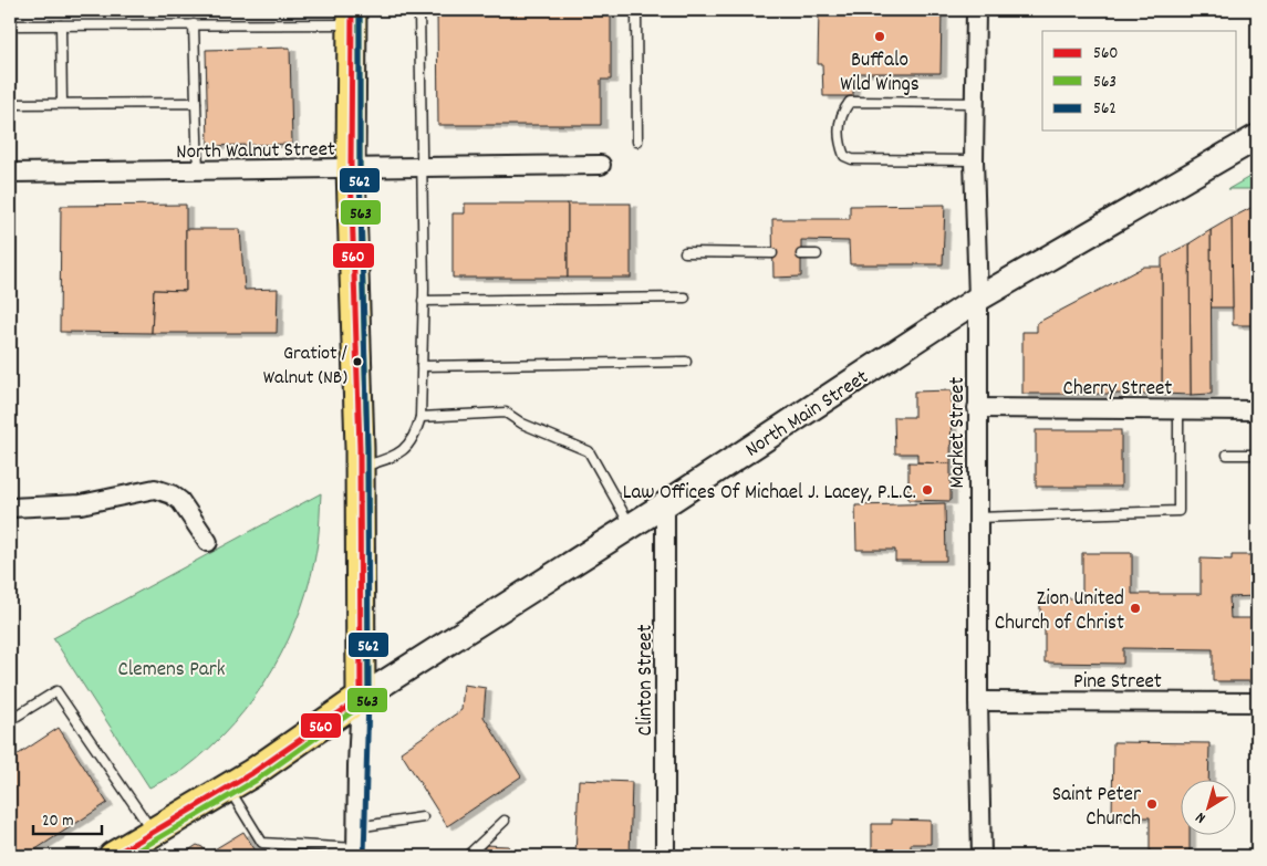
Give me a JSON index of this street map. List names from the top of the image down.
{
  "streets": {
    "main road": ["North Main Street"],
    "street": [
      "North Walnut Street",
      "Cherry Street",
      "Market Street",
      "Pine Street",
      "Clinton Street"
    ]
  },
  "crossings": [
    ["Cherry Street", "Market Street"],
    ["North Main Street", "Market Street"],
    ["North Main Street", "Clinton Street"],
    ["Market Street", "Pine Street"]
  ],
  "parks": ["Clemens Park"],
  "places": [
    "Buffalo Wild Wings",
    "Gratiot / Walnut (NB)",
    "Law Offices Of Michael J. Lacey, P.L.C.",
    "Zion United Church of Christ",
    "Saint Peter Church"
  ],
  "lines": ["transit line 560", "transit line 563", "transit line 562"],
  "legend": ["560", "563", "562"],
  "scale_bar": "20 m",
  "north": "bottom left"
}
